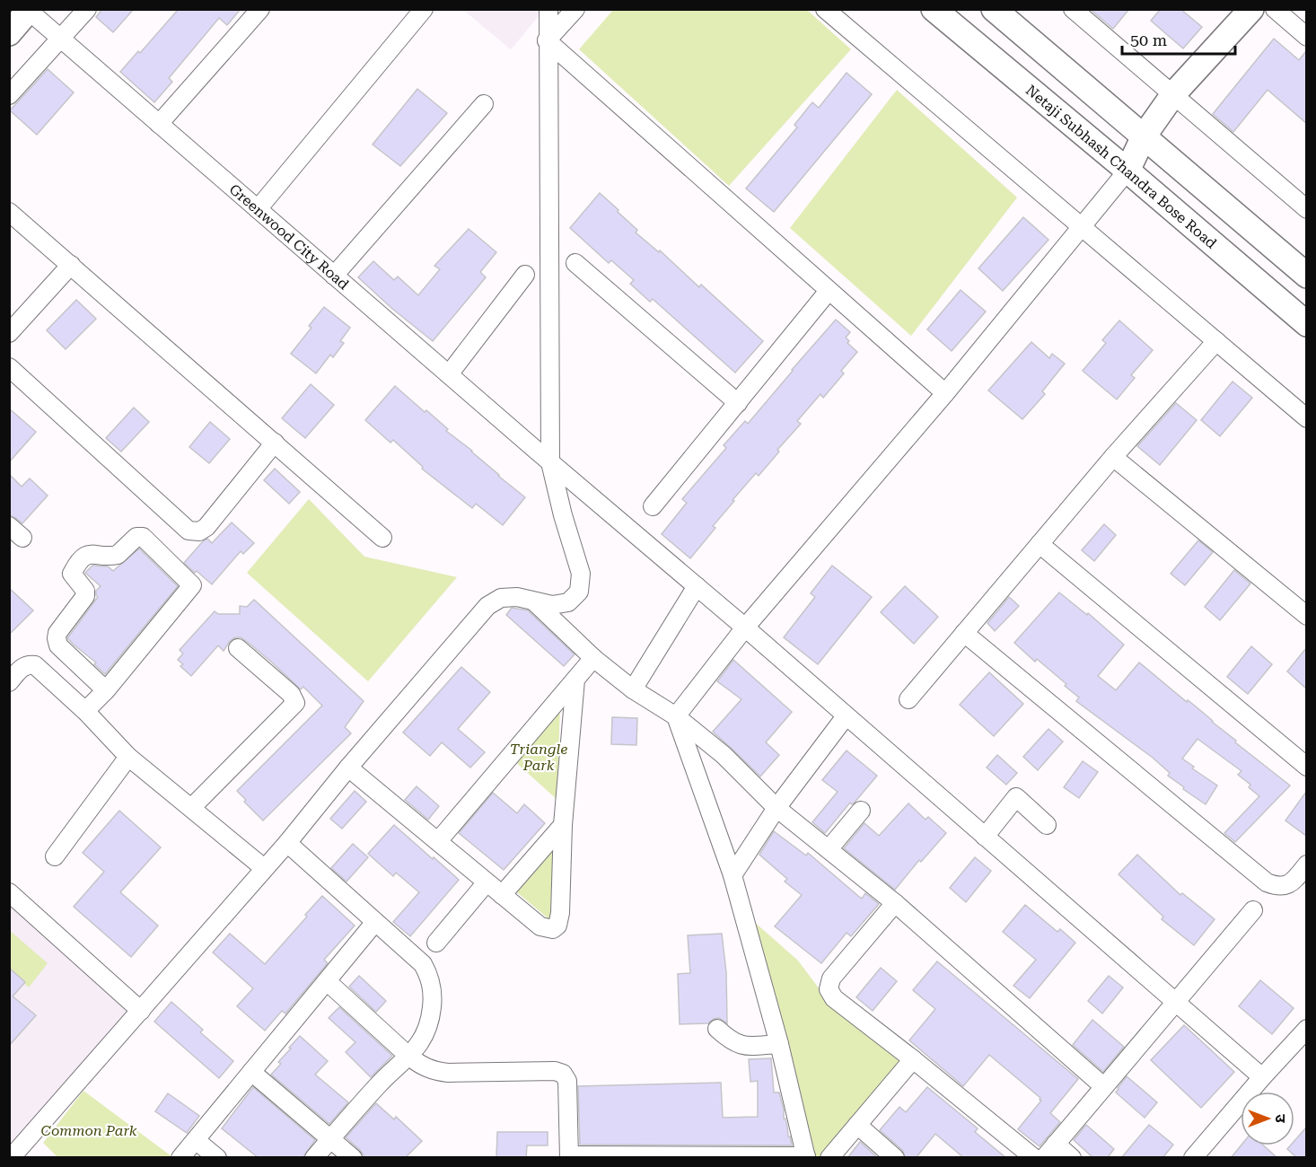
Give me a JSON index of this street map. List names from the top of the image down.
{
  "streets": {
    "main road": ["Netaji Subhash Chandra Bose Road"],
    "street": ["Greenwood City Road"]
  },
  "parks": ["Triangle Park", "Common Park"],
  "scale_bar": "50 m",
  "north": "right"
}
